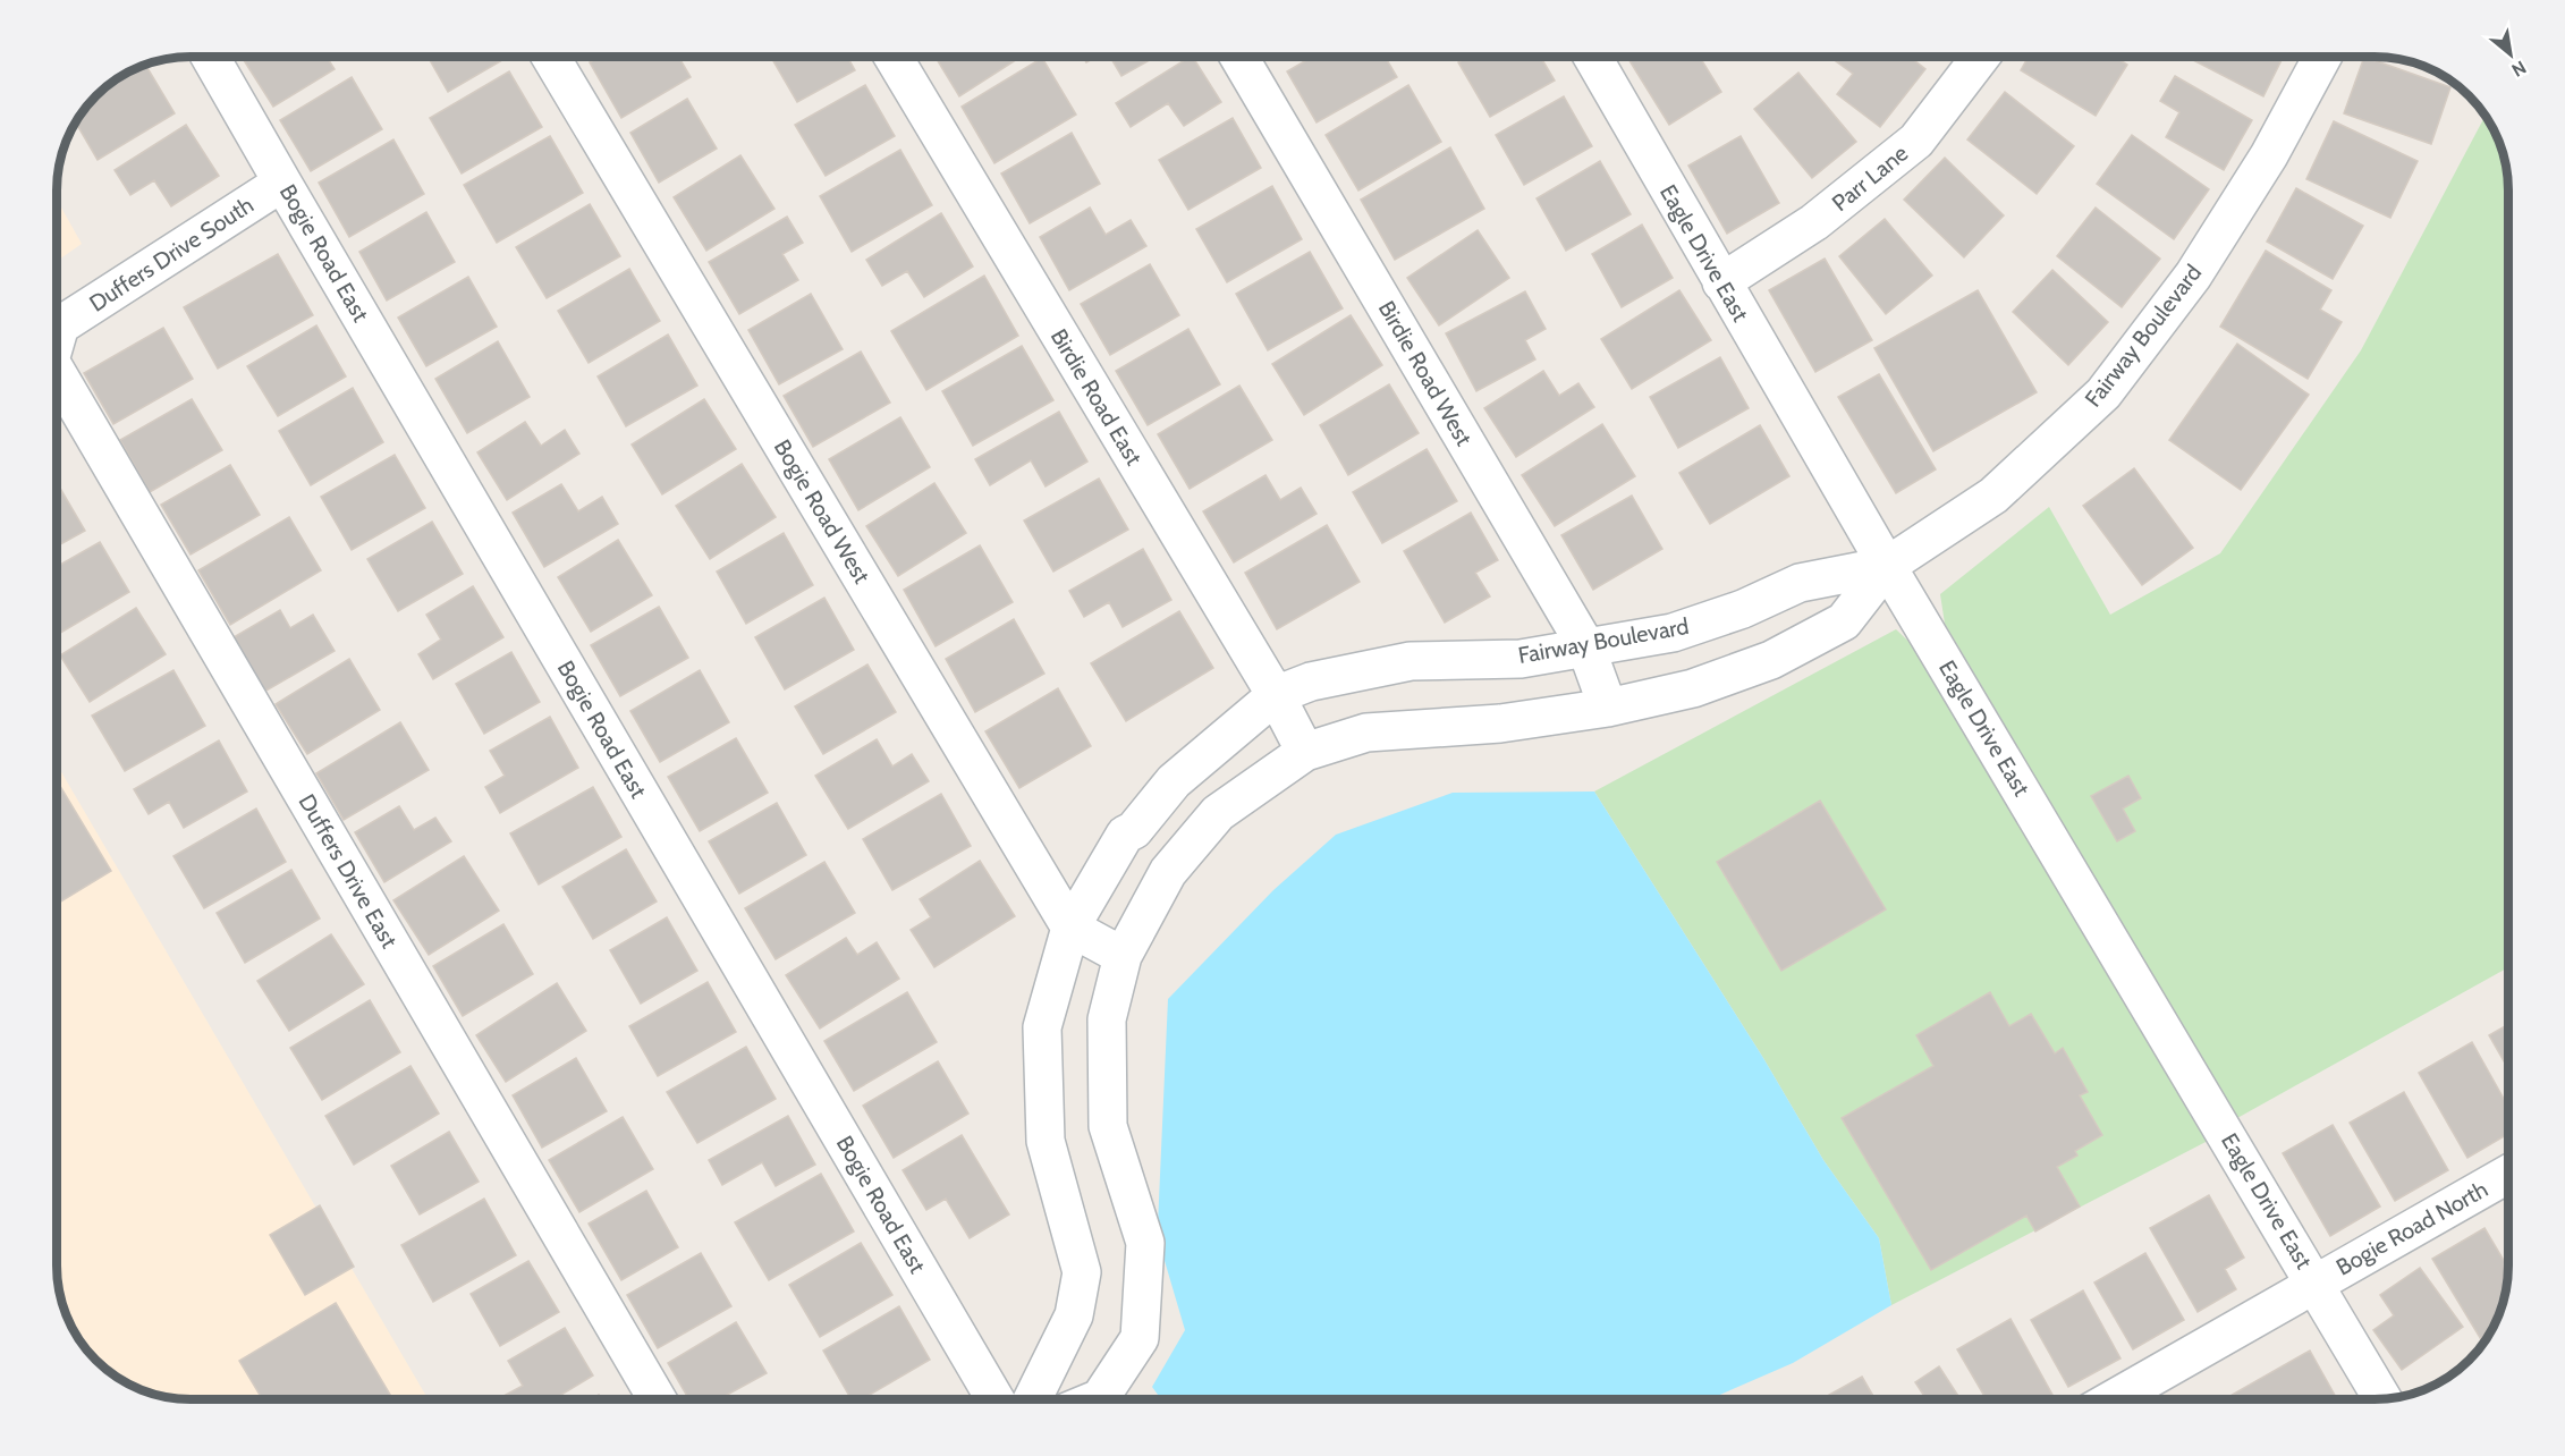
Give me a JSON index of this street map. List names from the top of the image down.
{
  "streets": {
    "street": [
      "Parr Lane",
      "Bogie Road East",
      "Eagle Drive East",
      "Duffers Drive South",
      "Fairway Boulevard",
      "Birdie Road West",
      "Birdie Road East",
      "Bogie Road West",
      "Duffers Drive East",
      "Bogie Road North"
    ]
  },
  "crossings": [
    ["Parr Lane", "Eagle Drive East"],
    ["Bogie Road East", "Duffers Drive South"],
    ["Eagle Drive East", "Fairway Boulevard"],
    ["Eagle Drive East", "Bogie Road North"],
    ["Duffers Drive South", "Duffers Drive East"],
    ["Fairway Boulevard", "Birdie Road West"],
    ["Fairway Boulevard", "Birdie Road East"],
    ["Fairway Boulevard", "Bogie Road West"]
  ],
  "north": "bottom right"
}
